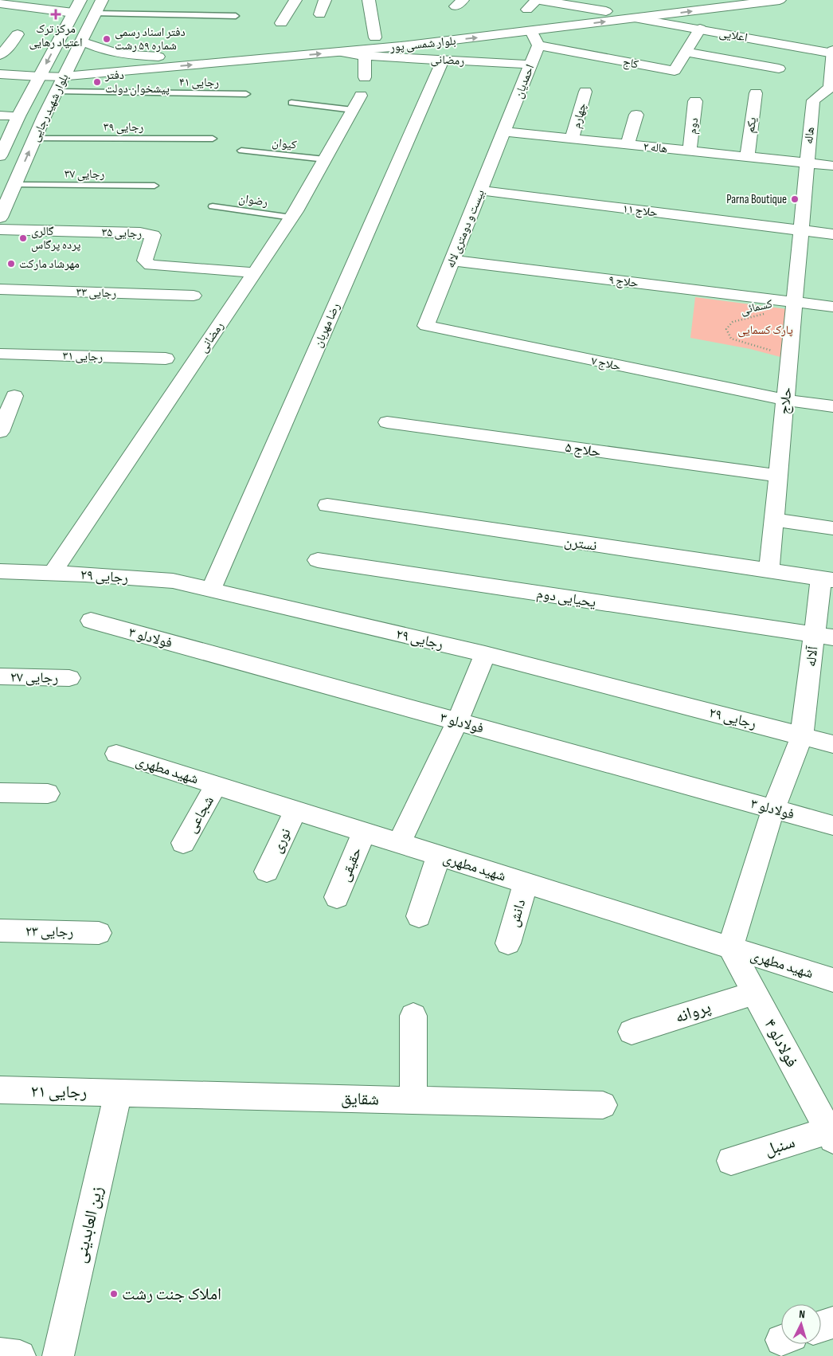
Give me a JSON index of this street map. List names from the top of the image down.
{
  "streets": {
    "street": [
      "اعلایی",
      "بلوار شمسی پور",
      "رمضانی",
      "کاج",
      "احمدیان",
      "بلوار شهید رجایی",
      "چهارم",
      "یکم",
      "دوم",
      "هاله",
      "هاله ۲",
      "حلاج ۱۱",
      "بیست و دومتری لاله",
      "رجایی ۳۵",
      "حلاج ۹",
      "رجایی ۳۳",
      "رضا مهربان",
      "رجایی ۳۱",
      "حلاج ۷",
      "حلاج",
      "حلاج ۵",
      "نسترن",
      "رجایی ۲۹",
      "یحیایی دوم",
      "فولادلو ۳",
      "آلاله",
      "رجایی ۲۷",
      "شهید مطهری",
      "شجاعی",
      "نوری",
      "حقیقی",
      "دانش",
      "رجایی ۲۳",
      "پروانه",
      "فولادلو ۴",
      "رجایی ۲۱",
      "شقایق",
      "سنبل",
      "زین العابدینی"
    ],
    "lane": [
      "رجایی ۴۱",
      "رجایی ۳۹",
      "کیوان",
      "رجایی ۳۷",
      "رضوان"
    ],
    "path": ["کسمائی"]
  },
  "crossings": [
    ["اعلایی", "بلوار شمسی پور"],
    ["اعلایی", "کاج"],
    ["اعلایی", "هاله"],
    ["بلوار شمسی پور", "رمضانی"],
    ["بلوار شمسی پور", "بلوار شهید رجایی"],
    ["رمضانی", "احمدیان"],
    ["رمضانی", "کیوان"],
    ["رمضانی", "رضوان"],
    ["رمضانی", "رجایی ۳۵"],
    ["رمضانی", "رضا مهربان"],
    ["رمضانی", "رجایی ۲۹"],
    ["کاج", "احمدیان"],
    ["احمدیان", "هاله ۲"],
    ["احمدیان", "بیست و دومتری لاله"],
    ["رجایی ۴۱", "بلوار شهید رجایی"],
    ["بلوار شهید رجایی", "رجایی ۳۹"],
    ["بلوار شهید رجایی", "رجایی ۳۷"],
    ["چهارم", "هاله ۲"],
    ["یکم", "هاله ۲"],
    ["دوم", "هاله ۲"],
    ["هاله", "هاله ۲"],
    ["هاله", "حلاج ۱۱"],
    ["هاله", "حلاج"],
    ["هاله ۲", "بیست و دومتری لاله"],
    ["حلاج ۱۱", "بیست و دومتری لاله"],
    ["حلاج ۱۱", "حلاج"],
    ["بیست و دومتری لاله", "حلاج ۹"],
    ["بیست و دومتری لاله", "حلاج ۷"],
    ["حلاج ۹", "کسمائی"],
    ["حلاج ۹", "حلاج"],
    ["کسمائی", "حلاج"],
    ["رضا مهربان", "رجایی ۲۹"],
    ["حلاج ۷", "حلاج"],
    ["حلاج", "حلاج ۵"],
    ["حلاج", "نسترن"],
    ["نسترن", "آلاله"],
    ["رجایی ۲۹", "آلاله"],
    ["یحیایی دوم", "آلاله"],
    ["فولادلو ۳", "آلاله"],
    ["آلاله", "شهید مطهری"],
    ["آلاله", "فولادلو ۴"],
    ["شهید مطهری", "شجاعی"],
    ["شهید مطهری", "نوری"],
    ["شهید مطهری", "حقیقی"],
    ["شهید مطهری", "دانش"],
    ["شهید مطهری", "فولادلو ۴"],
    ["پروانه", "فولادلو ۴"],
    ["فولادلو ۴", "سنبل"],
    ["رجایی ۲۱", "شقایق"],
    ["رجایی ۲۱", "زین العابدینی"],
    ["شقایق", "زین العابدینی"]
  ],
  "parks": ["پارک کسمایی"],
  "places": {
    "health": ["مرکز ترک اعتیاد رهایی"],
    "other": [
      "دفتر اسناد رسمی شماره ۵۹ رشت",
      "دفتر پیشخوان دولت",
      "Parna Boutique",
      "گالری پرده پرگاس",
      "مهرشاد مارکت",
      "املاک جنت رشت"
    ]
  },
  "north": "top"
}
